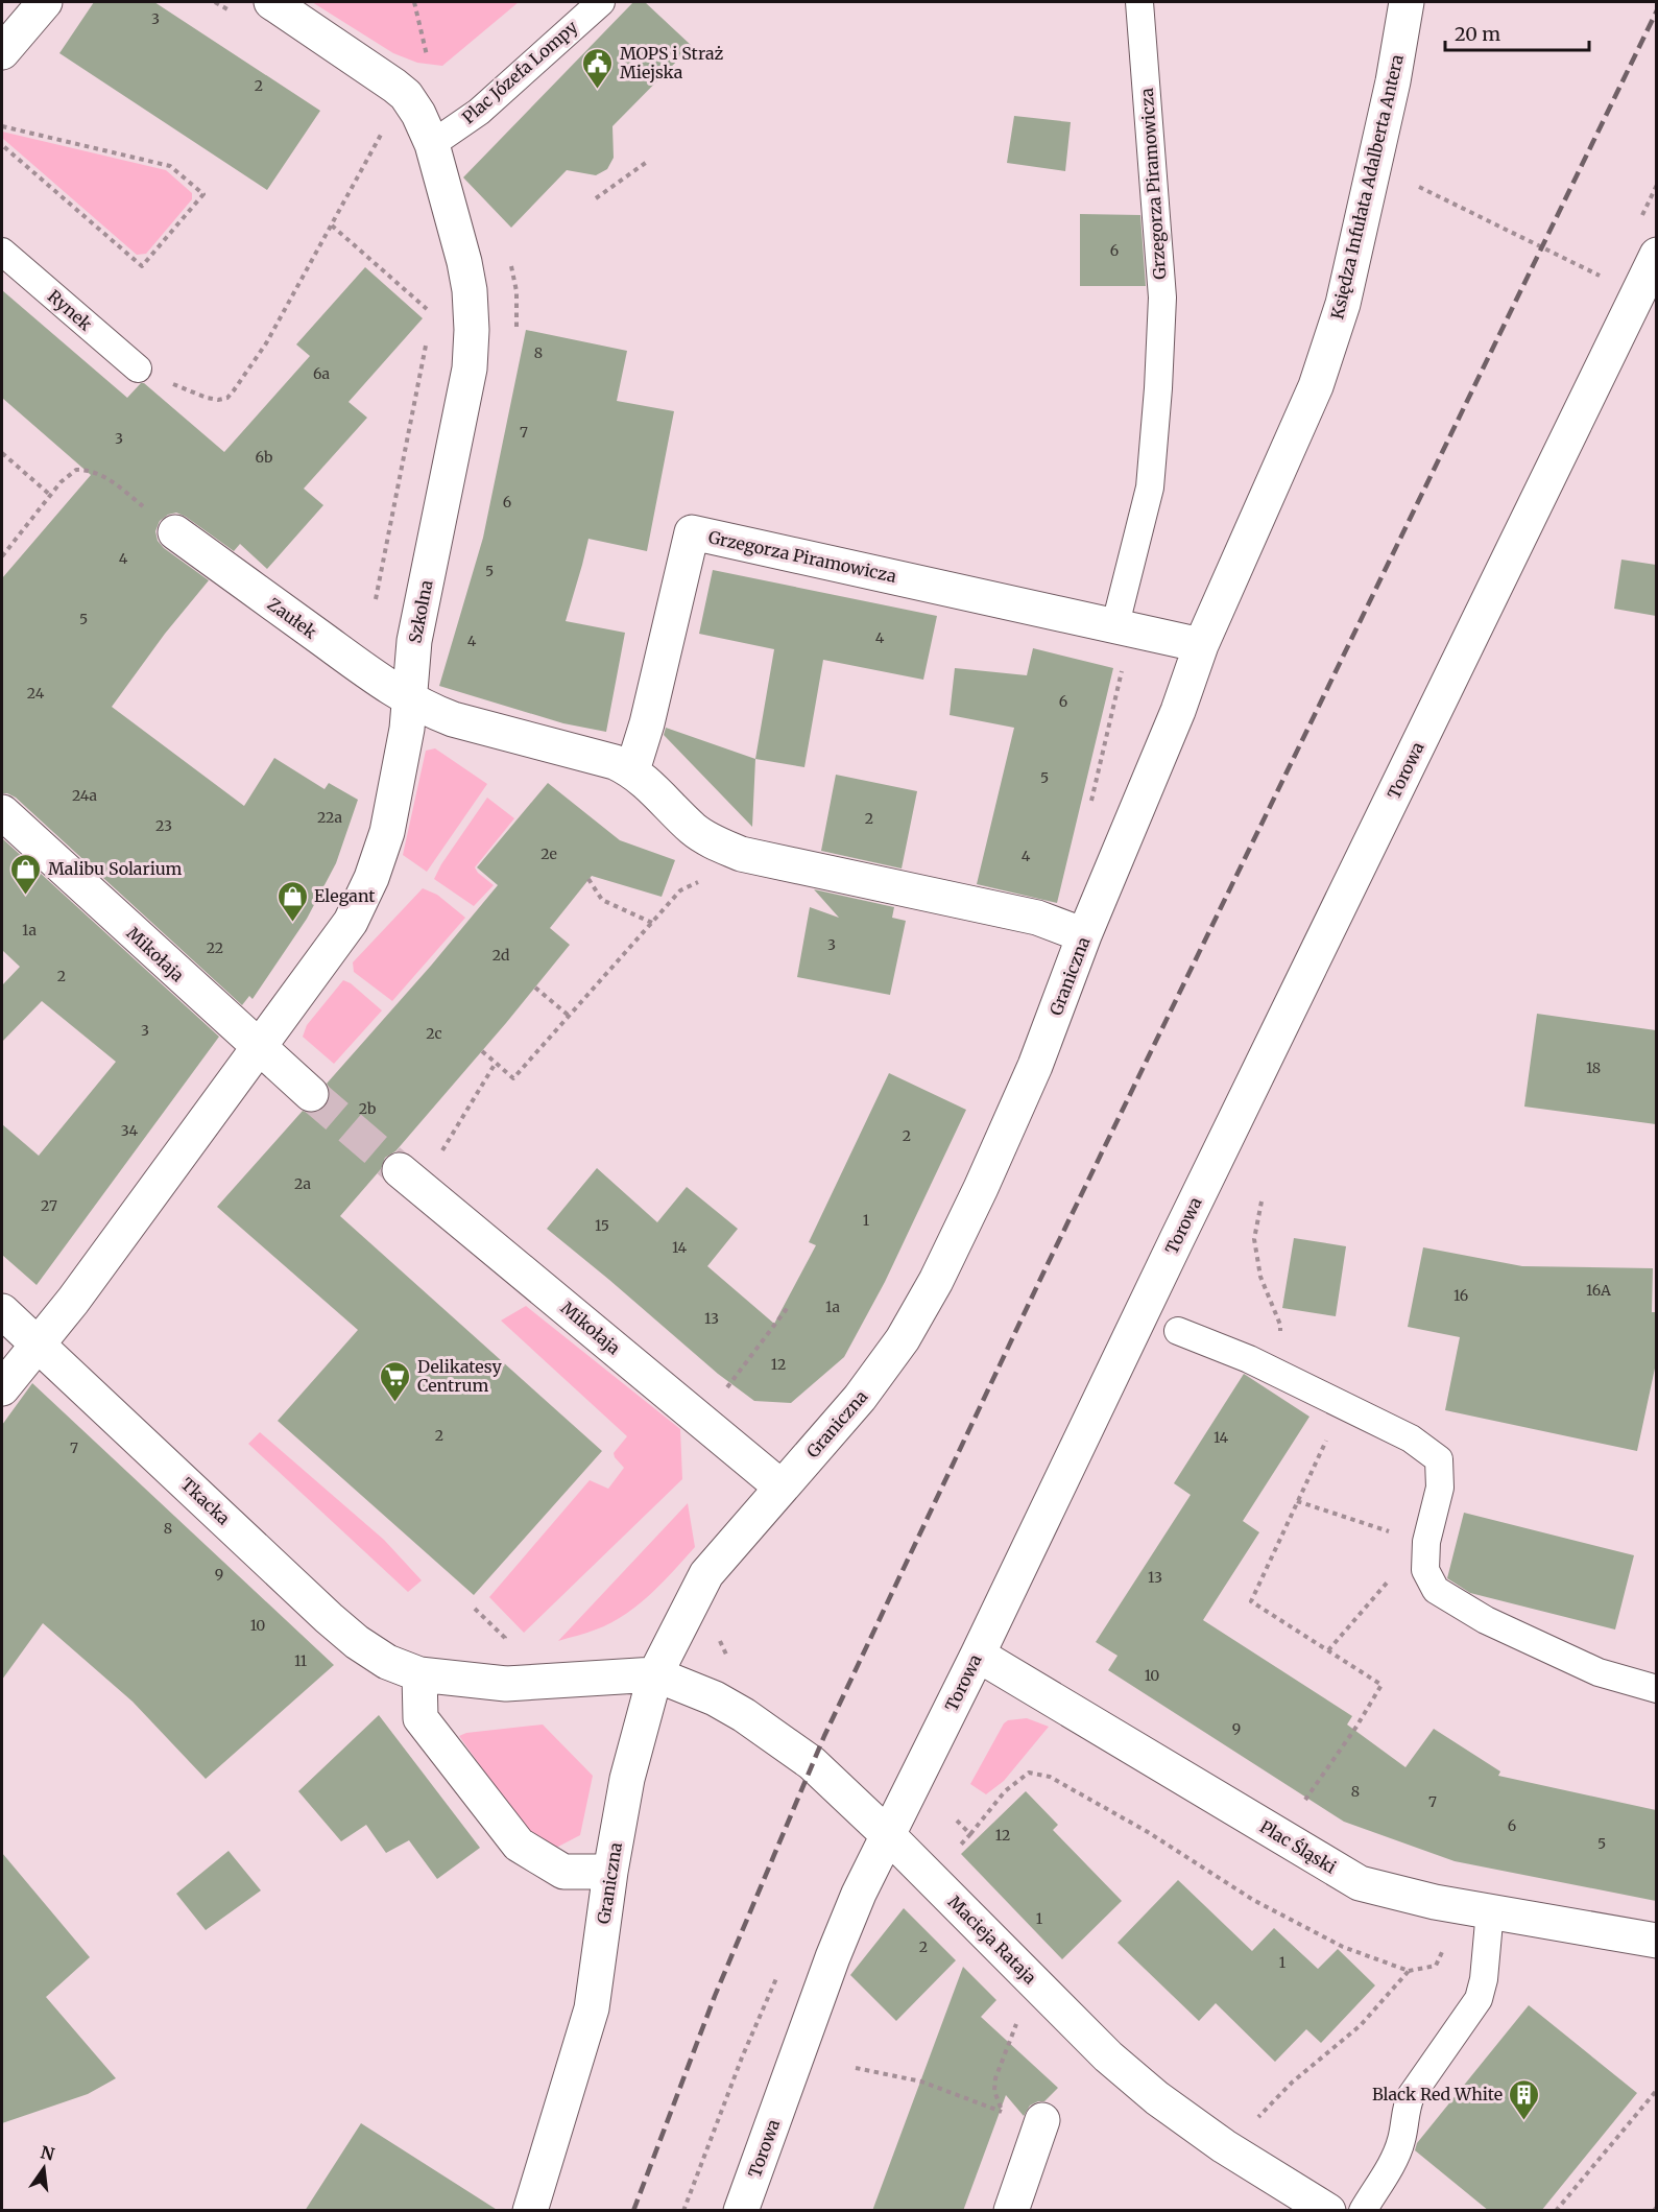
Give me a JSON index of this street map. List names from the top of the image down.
{
  "streets": {
    "street": [
      "Grzegorza Piramowicza",
      "Księdza Infułata Adalberta Antera",
      "Szkolna",
      "Zaułek",
      "Torowa",
      "Mikołaja",
      "Graniczna",
      "Tkacka",
      "Plac Śląski",
      "Macieja Rataja"
    ],
    "lane": ["Plac Józefa Lompy", "Rynek"]
  },
  "crossings": [
    ["Plac Józefa Lompy", "Szkolna"],
    ["Grzegorza Piramowicza", "Księdza Infułata Adalberta Antera"],
    ["Grzegorza Piramowicza", "Graniczna"],
    ["Księdza Infułata Adalberta Antera", "Graniczna"],
    ["Szkolna", "Zaułek"],
    ["Szkolna", "Mikołaja"],
    ["Szkolna", "Tkacka"],
    ["Torowa", "Plac Śląski"],
    ["Torowa", "Macieja Rataja"],
    ["Mikołaja", "Graniczna"],
    ["Graniczna", "Tkacka"],
    ["Graniczna", "Macieja Rataja"],
    ["Tkacka", "Macieja Rataja"]
  ],
  "places": {
    "public building": ["MOPS i Straż Miejska"],
    "shop": ["Malibu Solarium", "Elegant"],
    "supermarket": ["Delikatesy Centrum"],
    "building": ["Black Red White"]
  },
  "house_numbers": [
    "3",
    "2",
    "6",
    "8",
    "6a",
    "7",
    "3",
    "6b",
    "6",
    "4",
    "5",
    "5",
    "4",
    "4",
    "24",
    "6",
    "5",
    "24a",
    "22a",
    "2",
    "23",
    "2e",
    "4",
    "1a",
    "3",
    "22",
    "2d",
    "2",
    "3",
    "2c",
    "18",
    "2b",
    "34",
    "2",
    "2a",
    "27",
    "1",
    "15",
    "14",
    "16A",
    "16",
    "1a",
    "13",
    "12",
    "2",
    "14",
    "7",
    "8",
    "9",
    "13",
    "10",
    "11",
    "10",
    "9",
    "8",
    "7",
    "6",
    "12",
    "5",
    "1",
    "2",
    "1"
  ],
  "scale_bar": "20 m",
  "north": "top"
}
